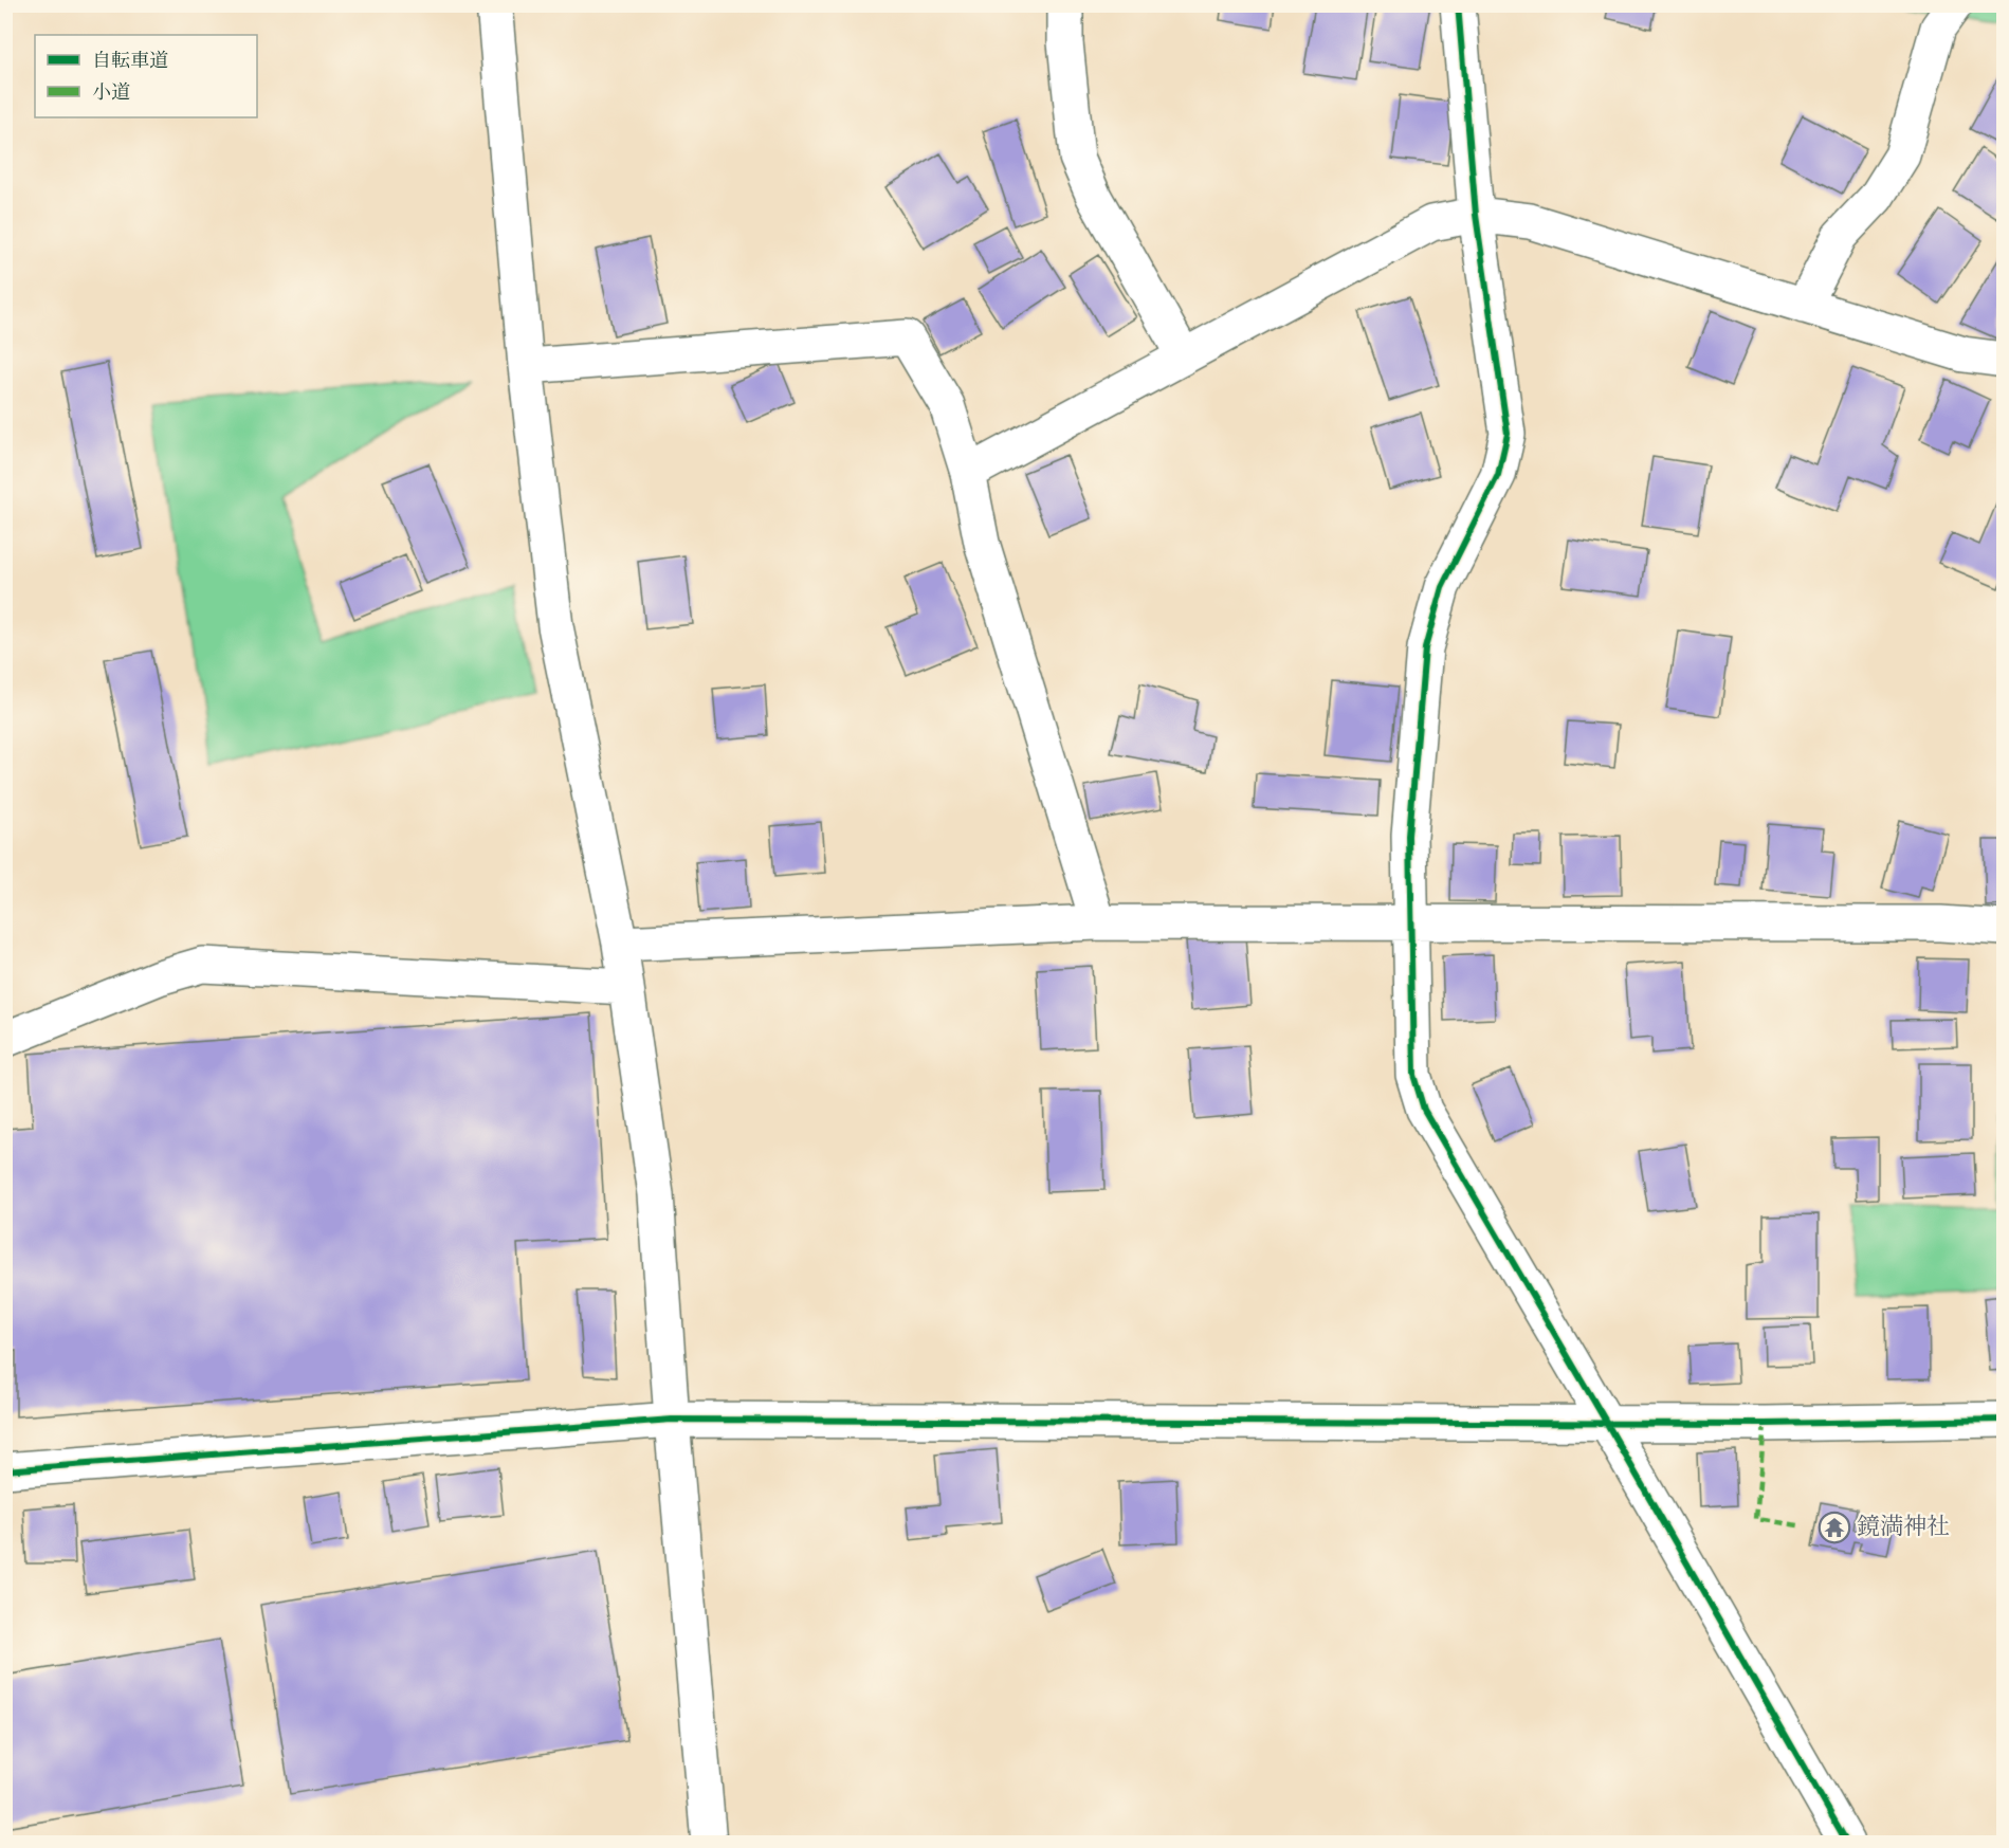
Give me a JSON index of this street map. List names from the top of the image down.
{
  "places": {
    "temple": ["鏡満神社"]
  },
  "legend": ["自転車道", "小道"]
}
